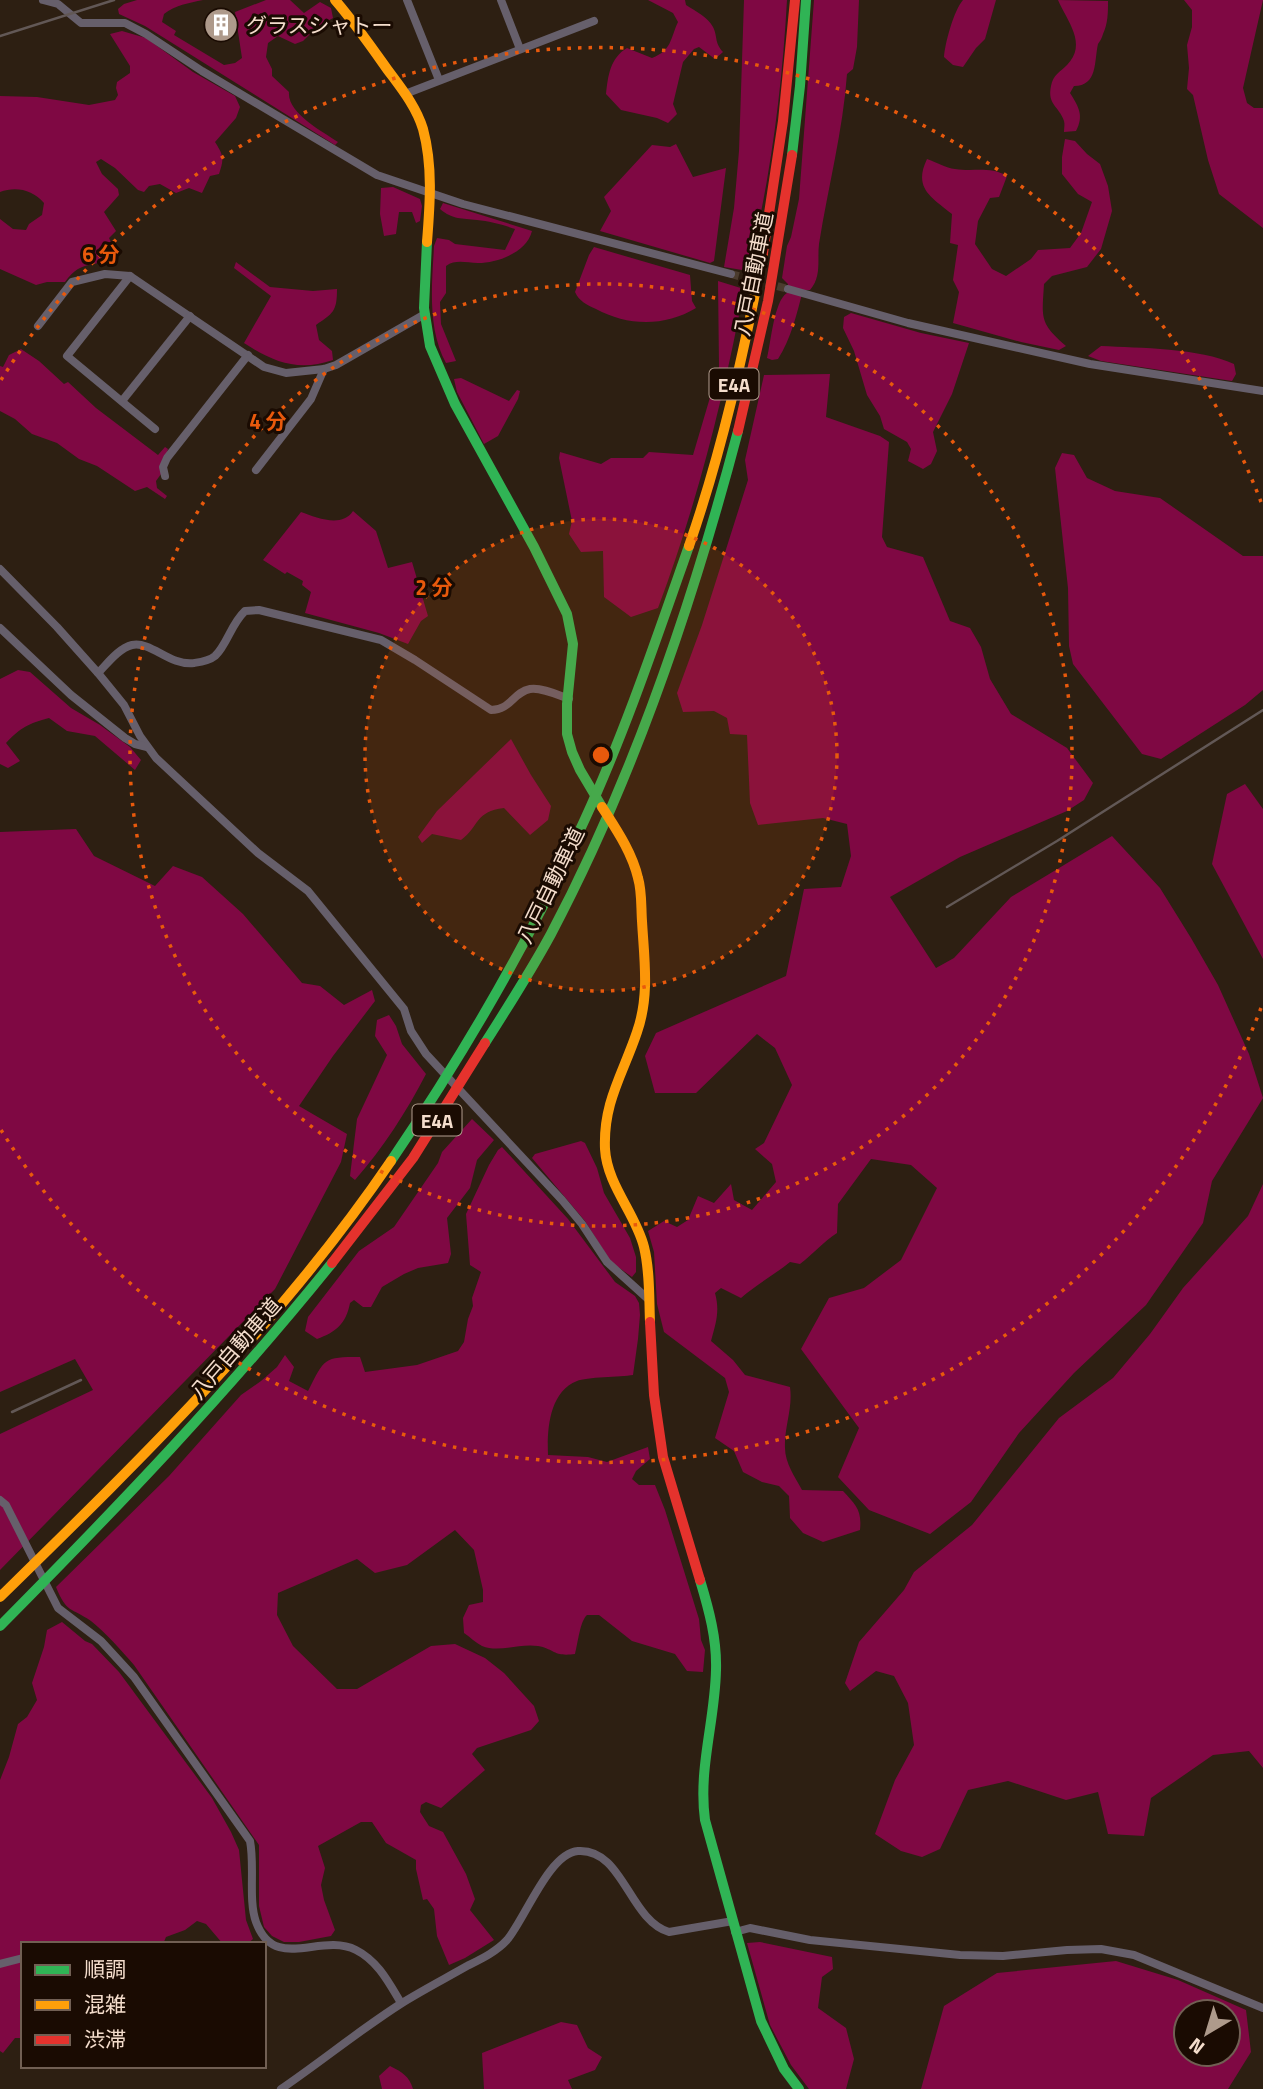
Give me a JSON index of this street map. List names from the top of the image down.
{
  "streets": {
    "main road": ["八戸自動車道", "E4A"]
  },
  "places": {
    "building": ["グラスシャトー"]
  },
  "legend": ["順調", "混雑", "渋滞"],
  "north": "bottom left",
  "rings": ["6 分", "4 分", "2 分"]
}
